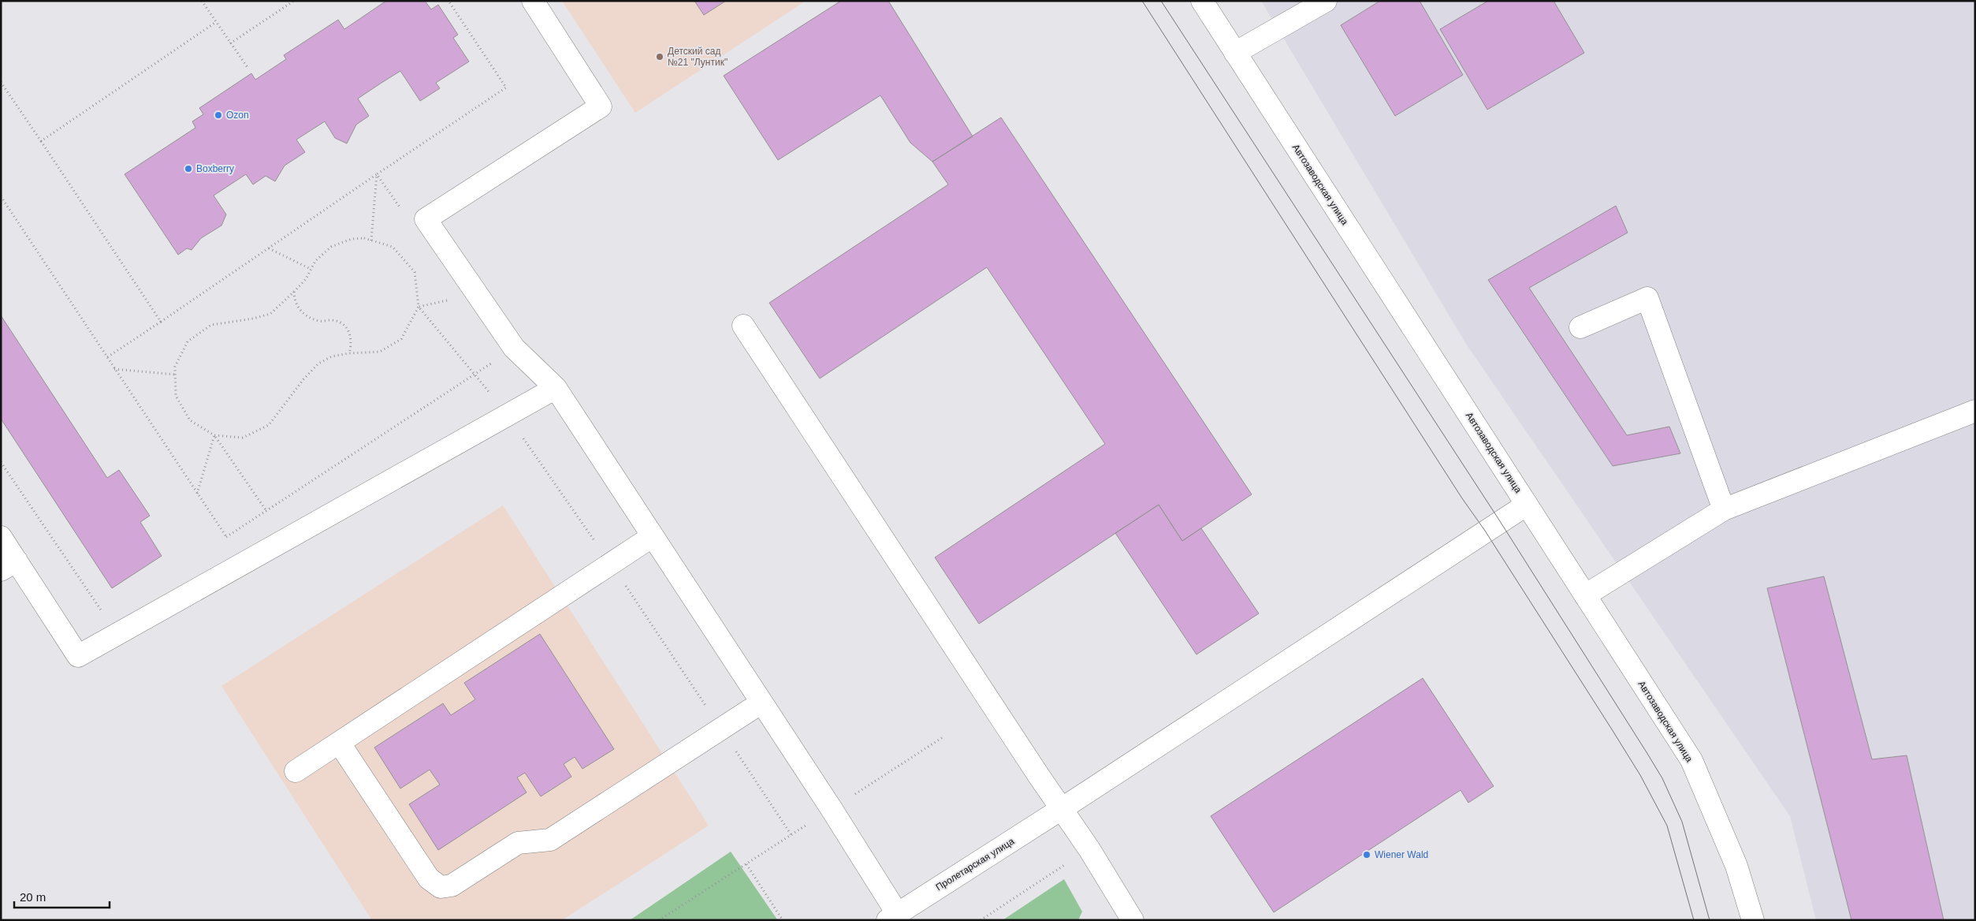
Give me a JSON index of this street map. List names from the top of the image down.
{
  "streets": {
    "main road": ["Автозаводская улица", "Пролетарская улица"]
  },
  "crossings": [
    ["Автозаводская улица", "Пролетарская улица"]
  ],
  "places": [
    "Детский сад №21 \"Лунтик\"",
    "Ozon",
    "Boxberry",
    "Wiener Wald"
  ],
  "scale_bar": "20 m"
}
